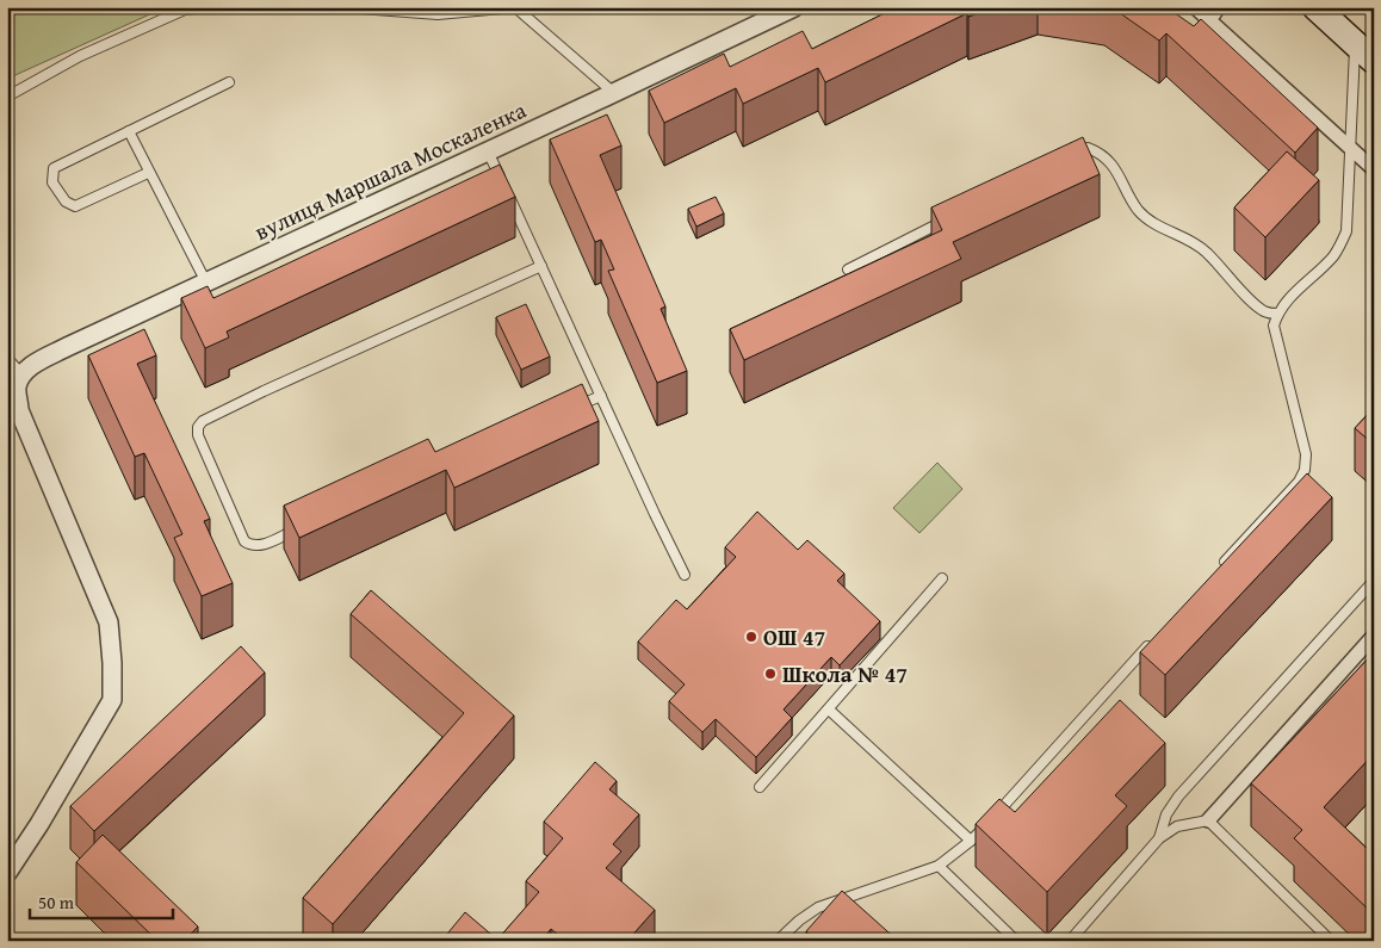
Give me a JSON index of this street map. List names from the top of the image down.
{
  "streets": {
    "street": ["вулиця Маршала Москаленка"]
  },
  "places": ["ОШ 47", "Школа № 47"],
  "scale_bar": "50 m"
}
